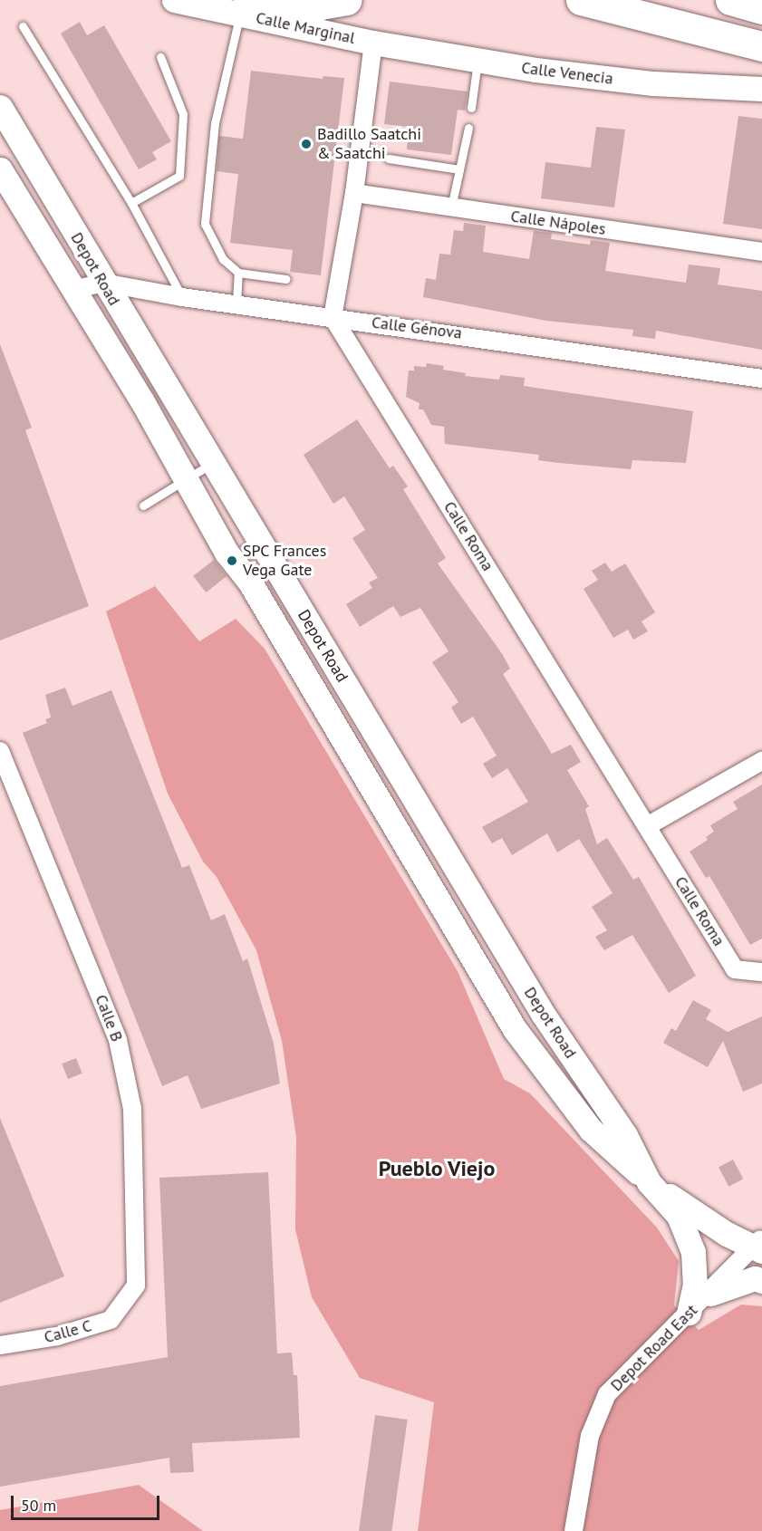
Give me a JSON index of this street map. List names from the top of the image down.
{
  "streets": {
    "street": [
      "Calle Marginal",
      "Calle Venecia",
      "Calle Nápoles",
      "Depot Road",
      "Calle Génova",
      "Calle Roma",
      "Calle B",
      "Calle C",
      "Depot Road East"
    ]
  },
  "crossings": [
    ["Calle Marginal", "Calle Venecia"],
    ["Depot Road", "Calle Génova"],
    ["Depot Road", "Depot Road East"],
    ["Calle Génova", "Calle Roma"],
    ["Calle B", "Calle C"]
  ],
  "districts": ["Pueblo Viejo"],
  "places": ["Badillo Saatchi & Saatchi", "SPC Frances Vega Gate"],
  "scale_bar": "50 m"
}
